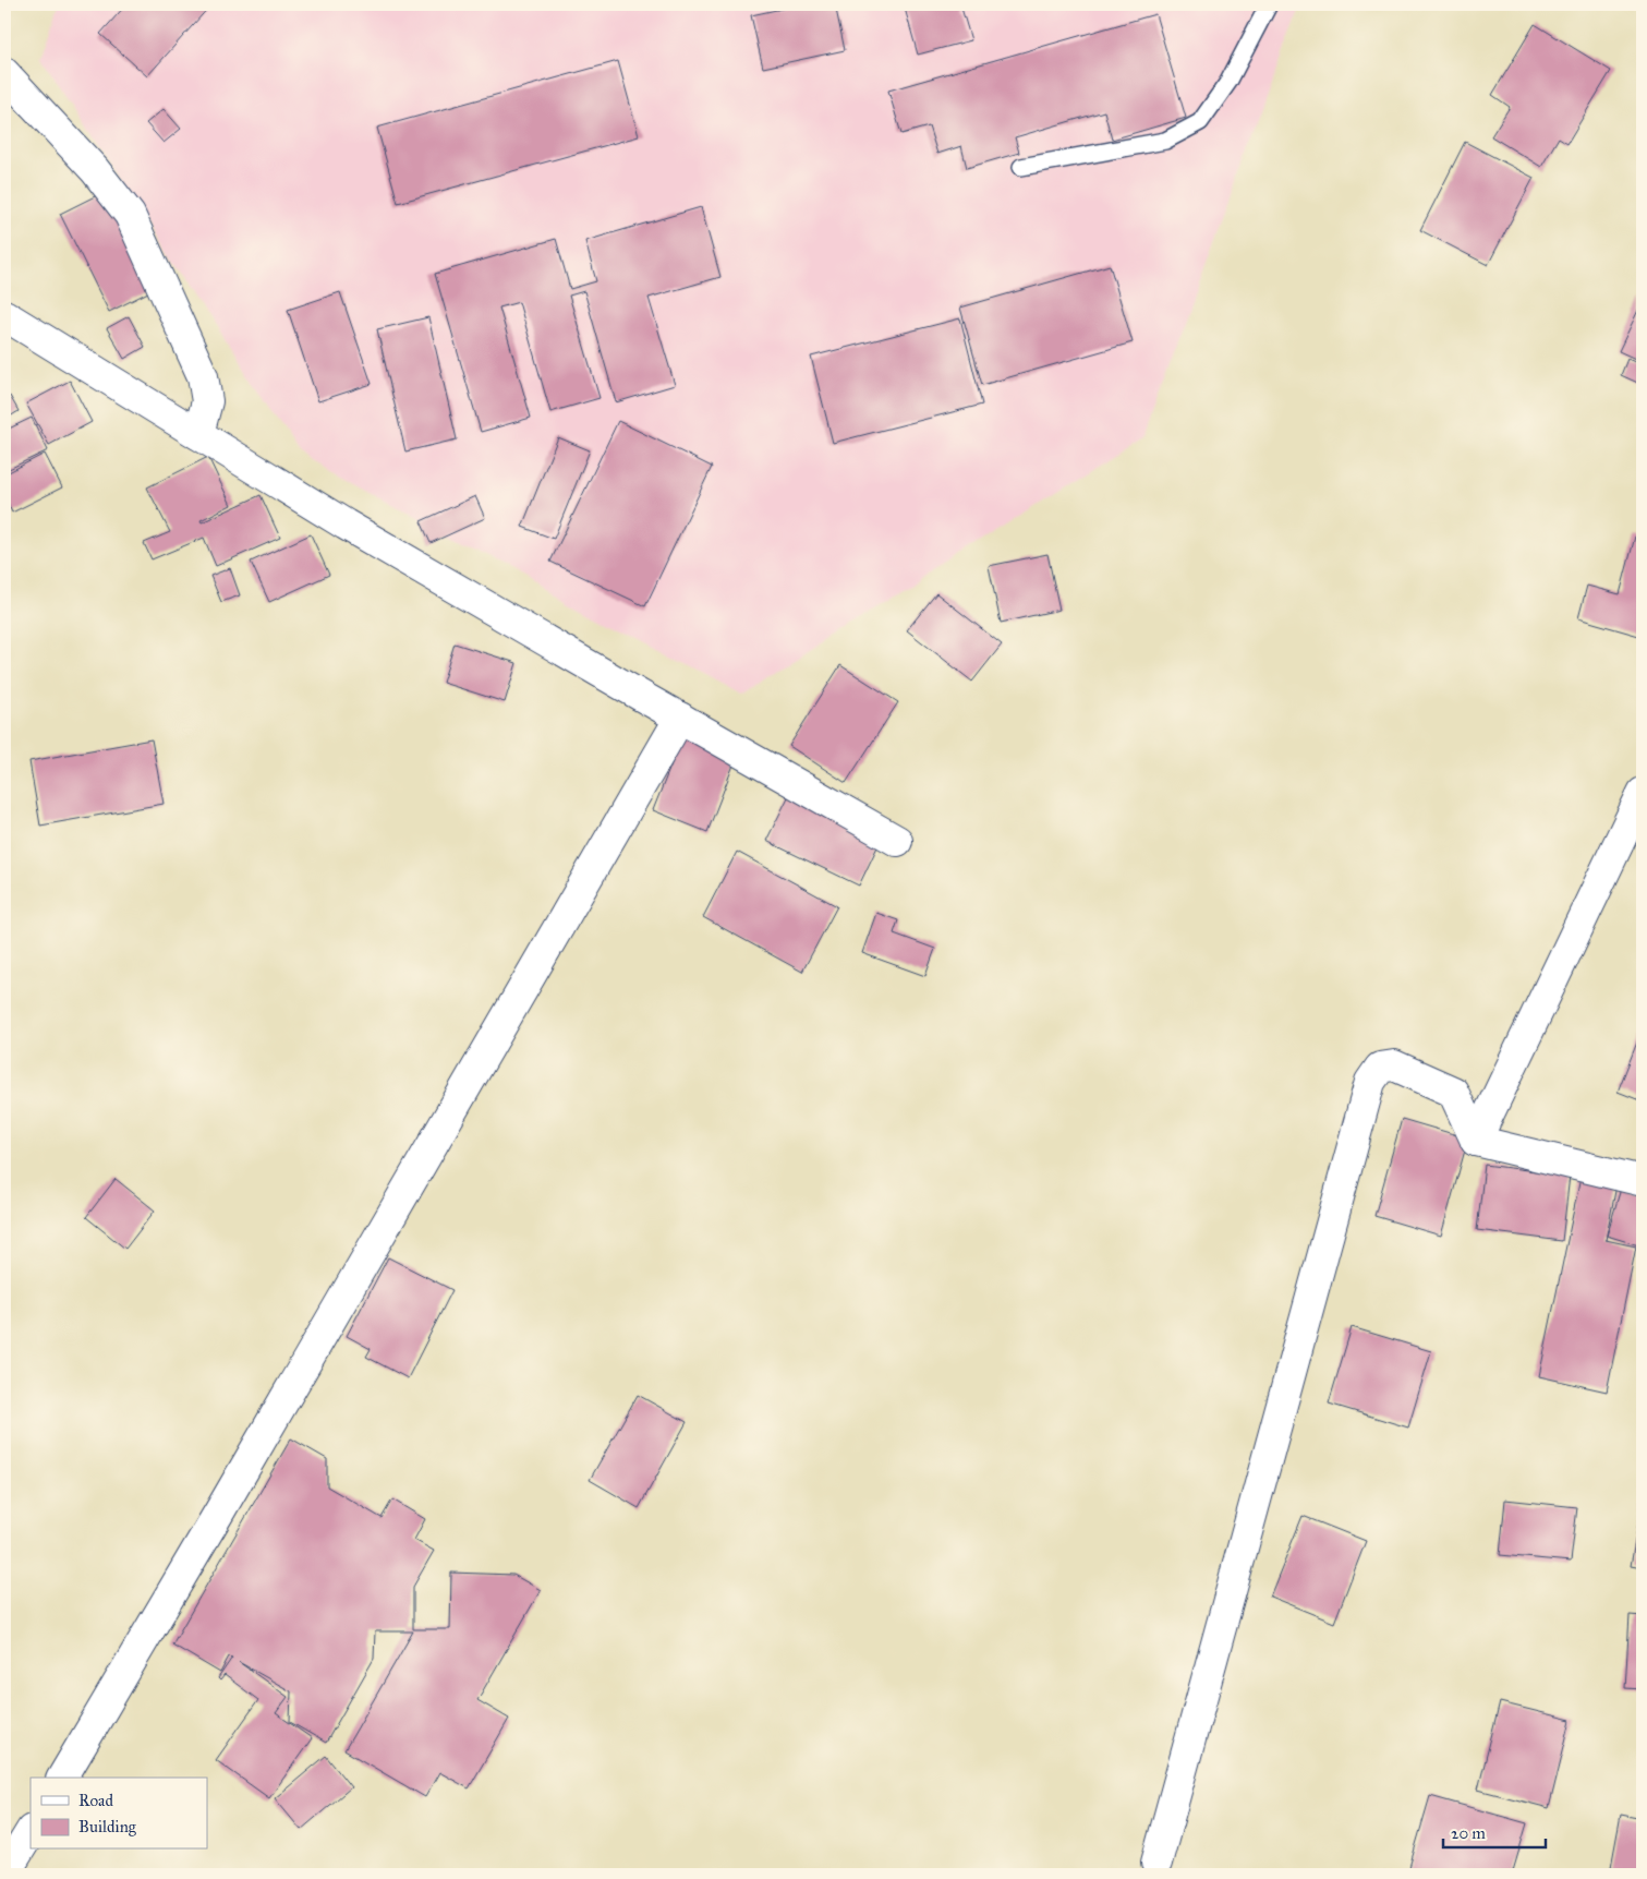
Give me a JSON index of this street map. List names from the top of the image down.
{
  "legend": ["Road", "Building"],
  "scale_bar": "20 m"
}
